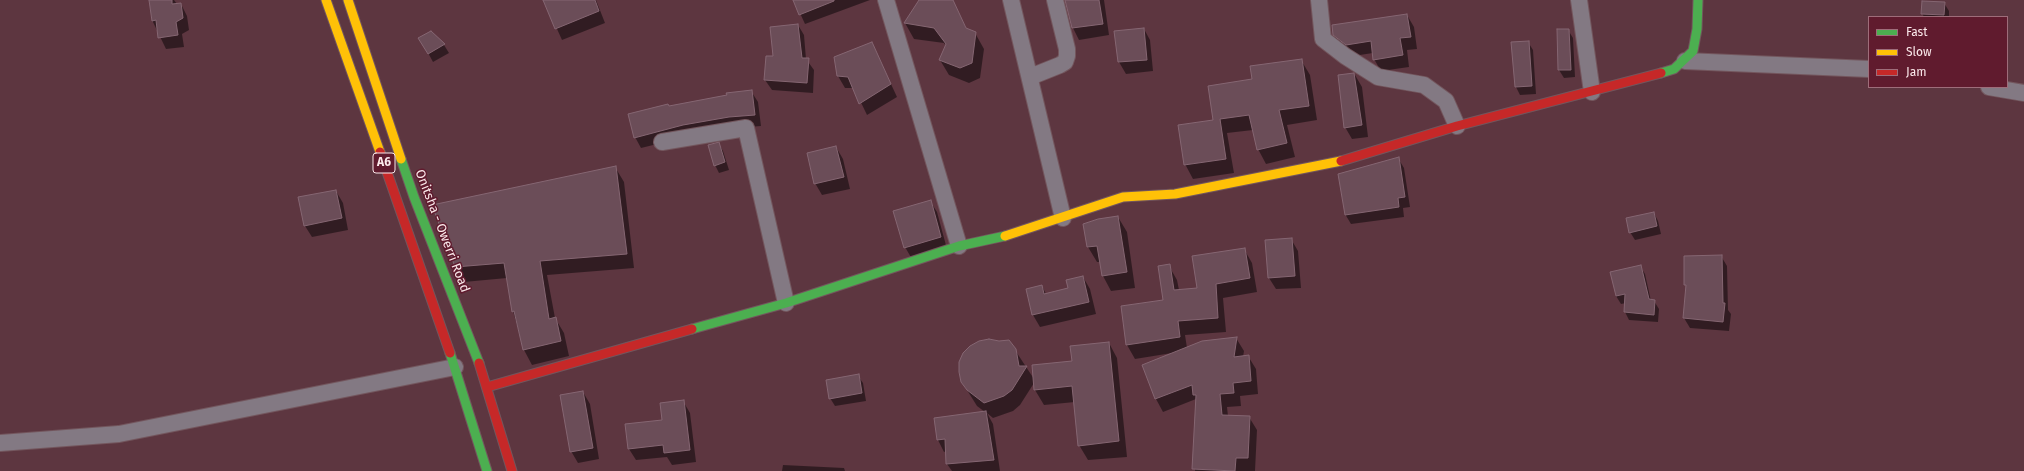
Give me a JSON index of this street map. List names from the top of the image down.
{
  "streets": {
    "main road": ["A6", "Onitsha - Owerri Road"]
  },
  "legend": ["Fast", "Slow", "Jam"]
}
